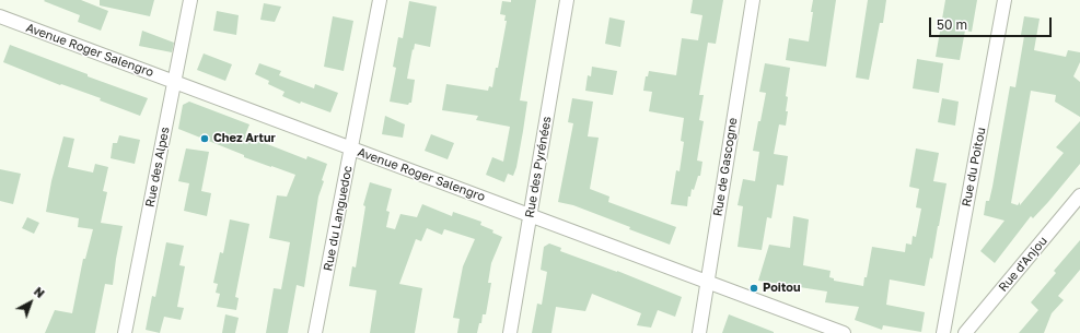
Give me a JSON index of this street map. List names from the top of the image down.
{
  "streets": {
    "street": [
      "Avenue Roger Salengro",
      "Rue des Alpes",
      "Rue des Pyrénées",
      "Rue de Gascogne",
      "Rue du Poitou",
      "Rue du Languedoc",
      "Rue d'Anjou"
    ]
  },
  "crossings": [
    ["Avenue Roger Salengro", "Rue des Alpes"],
    ["Avenue Roger Salengro", "Rue des Pyrénées"],
    ["Avenue Roger Salengro", "Rue de Gascogne"],
    ["Avenue Roger Salengro", "Rue du Languedoc"]
  ],
  "places": ["Chez Artur", "Poitou"],
  "scale_bar": "50 m",
  "north": "top right"
}
